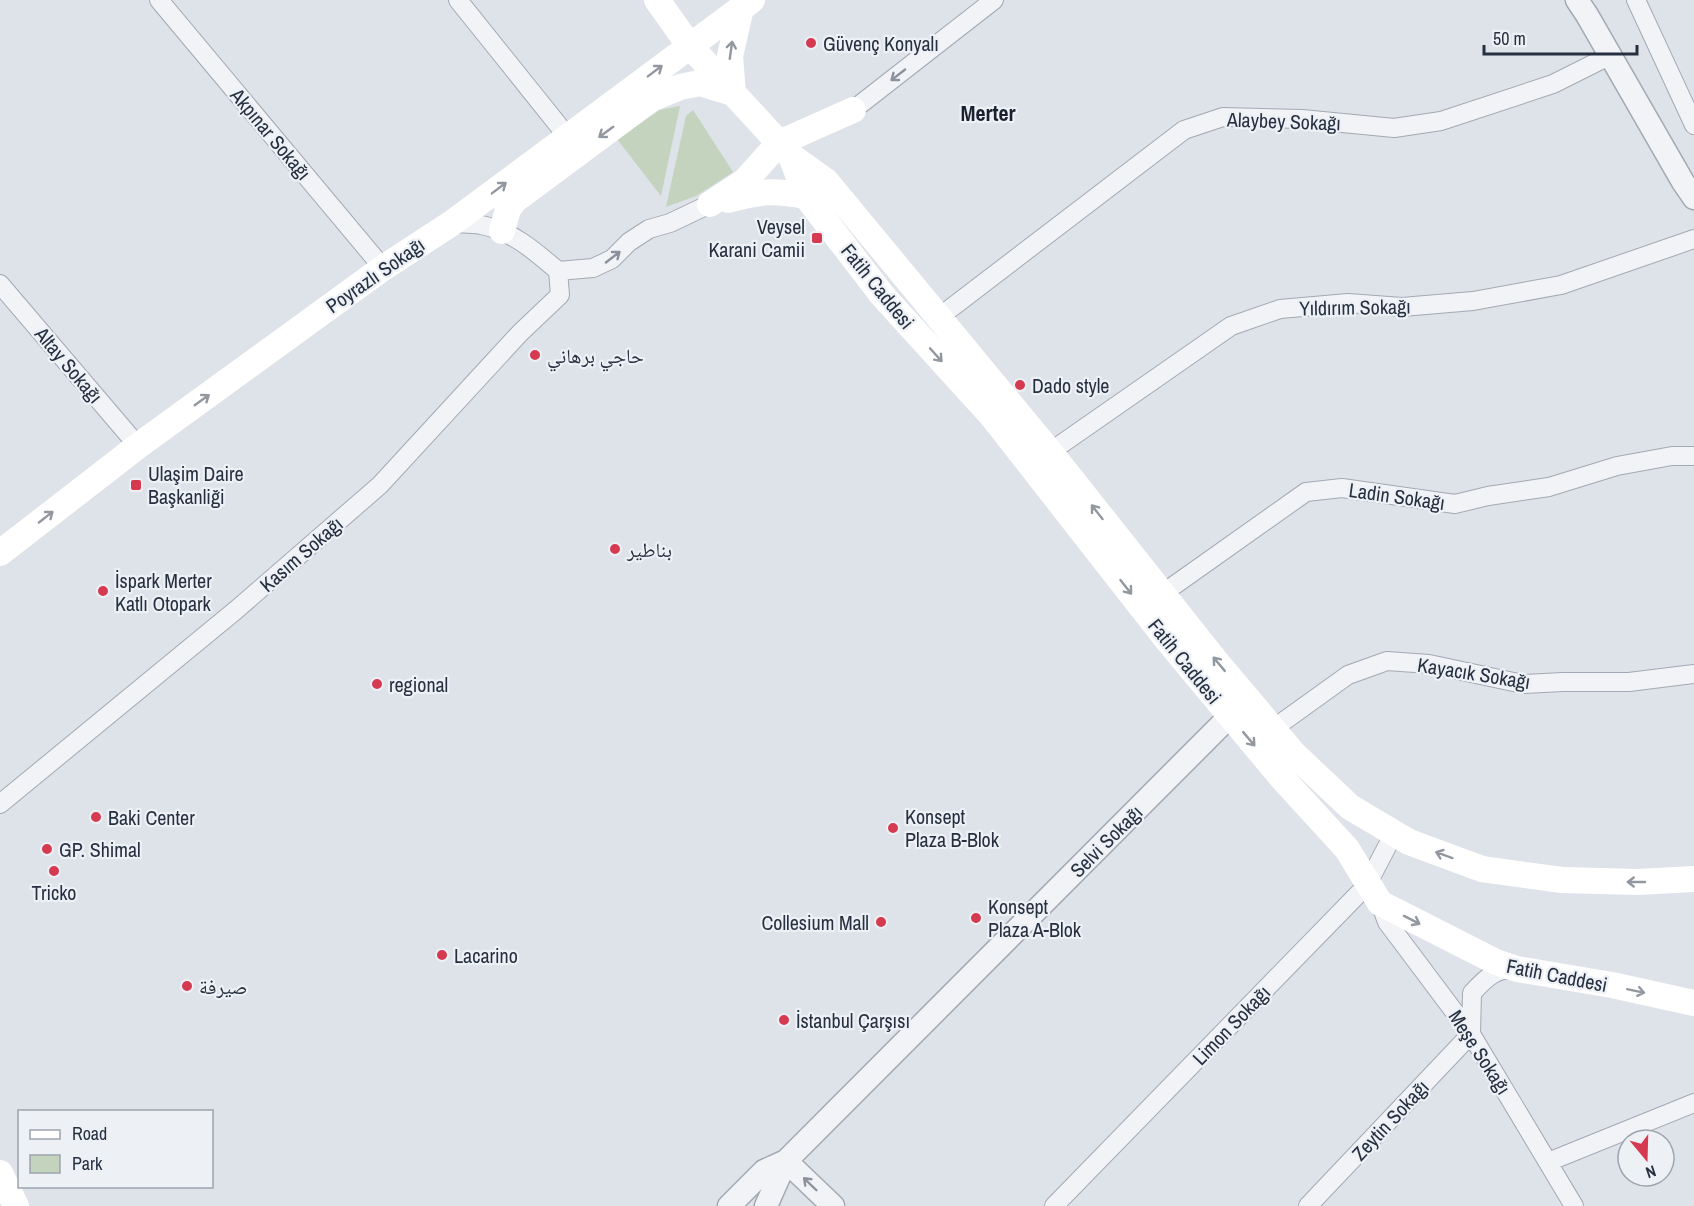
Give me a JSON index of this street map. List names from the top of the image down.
{
  "streets": {
    "main road": ["Poyrazlı Sokağı", "Fatih Caddesi"],
    "street": [
      "Alaybey Sokağı",
      "Akpınar Sokağı",
      "Yıldırım Sokağı",
      "Altay Sokağı",
      "Ladin Sokağı",
      "Kasım Sokağı",
      "Kayacık Sokağı",
      "Selvi Sokağı",
      "Limon Sokağı",
      "Meşe Sokağı",
      "Zeytin Sokağı"
    ]
  },
  "crossings": [
    ["Alaybey Sokağı", "Fatih Caddesi"],
    ["Akpınar Sokağı", "Poyrazlı Sokağı"],
    ["Poyrazlı Sokağı", "Fatih Caddesi"],
    ["Poyrazlı Sokağı", "Altay Sokağı"],
    ["Fatih Caddesi", "Yıldırım Sokağı"],
    ["Fatih Caddesi", "Ladin Sokağı"],
    ["Fatih Caddesi", "Kayacık Sokağı"],
    ["Fatih Caddesi", "Selvi Sokağı"],
    ["Fatih Caddesi", "Limon Sokağı"],
    ["Fatih Caddesi", "Meşe Sokağı"],
    ["Limon Sokağı", "Meşe Sokağı"],
    ["Meşe Sokağı", "Zeytin Sokağı"]
  ],
  "districts": ["Merter"],
  "places": {
    "other": [
      "Güvenç Konyalı",
      "حاجي برهاني",
      "Dado style",
      "بناطير",
      "İspark Merter Katlı Otopark",
      "regional",
      "Baki Center",
      "Konsept Plaza B-Blok",
      "GP. Shimal",
      "Tricko",
      "Konsept Plaza A-Blok",
      "Collesium Mall",
      "Lacarino",
      "صيرفة",
      "İstanbul Çarşısı"
    ],
    "transit": ["Veysel Karani Camii", "Ulaşim Daire Başkanliği"]
  },
  "legend": ["Road", "Park"],
  "scale_bar": "50 m",
  "north": "bottom"
}
